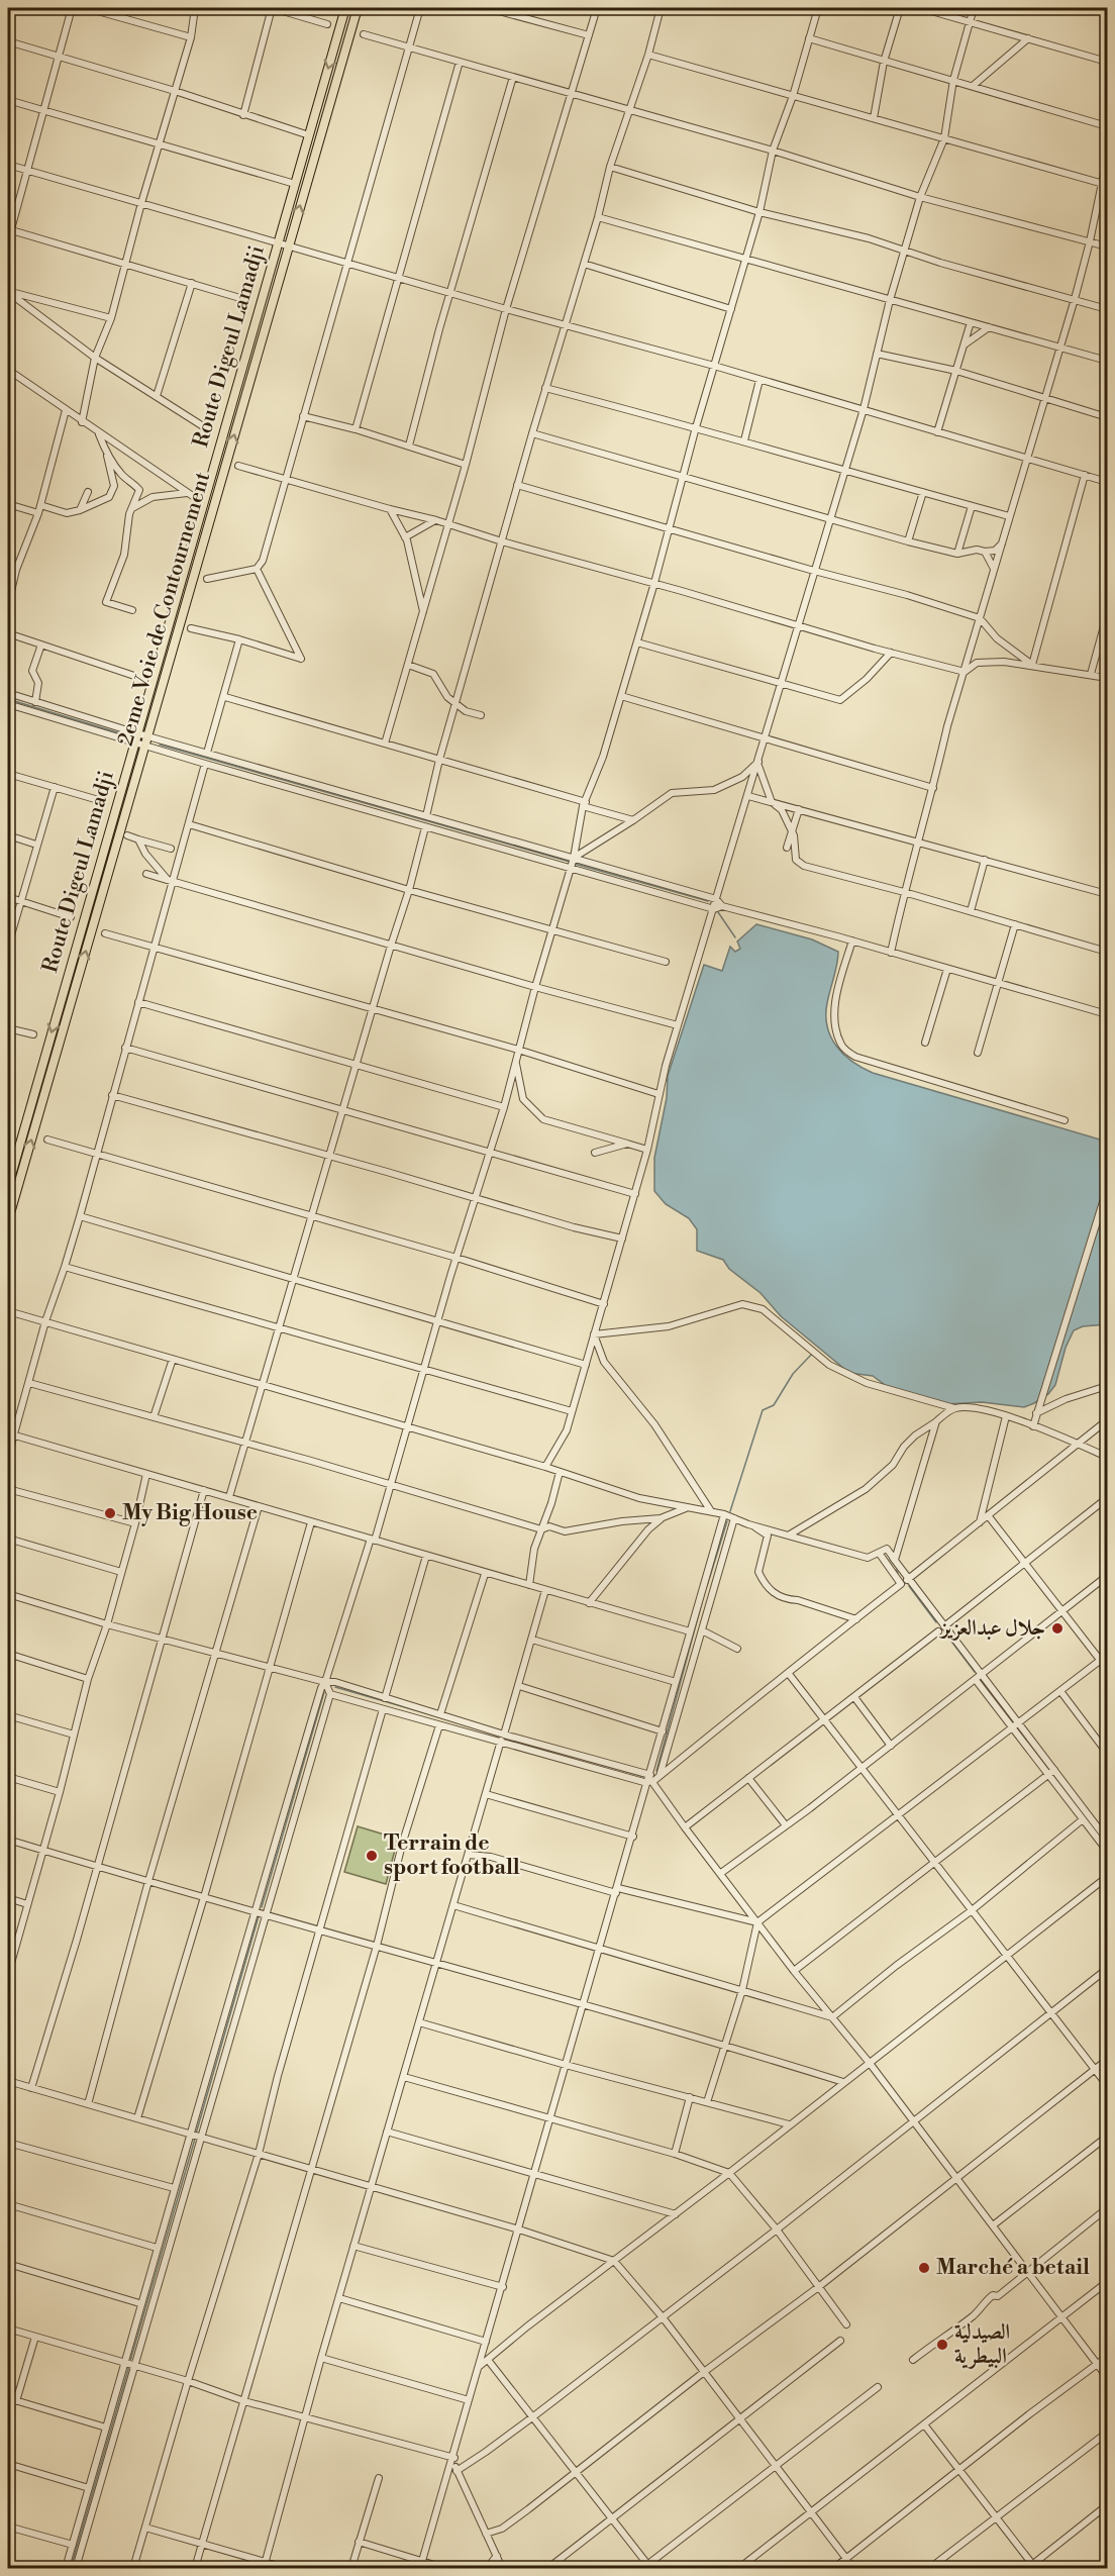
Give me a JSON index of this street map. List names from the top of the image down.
{
  "streets": {
    "main road": ["Route Digeul Lamadji", "2eme Voie de Contournement"]
  },
  "one_way": ["Route Digeul Lamadji", "2eme Voie de Contournement"],
  "places": [
    "My Big House",
    "جلال عبدالعزيز",
    "Terrain de sport football",
    "Marché a betail",
    "الصيدلية البيطرية"
  ]
}
